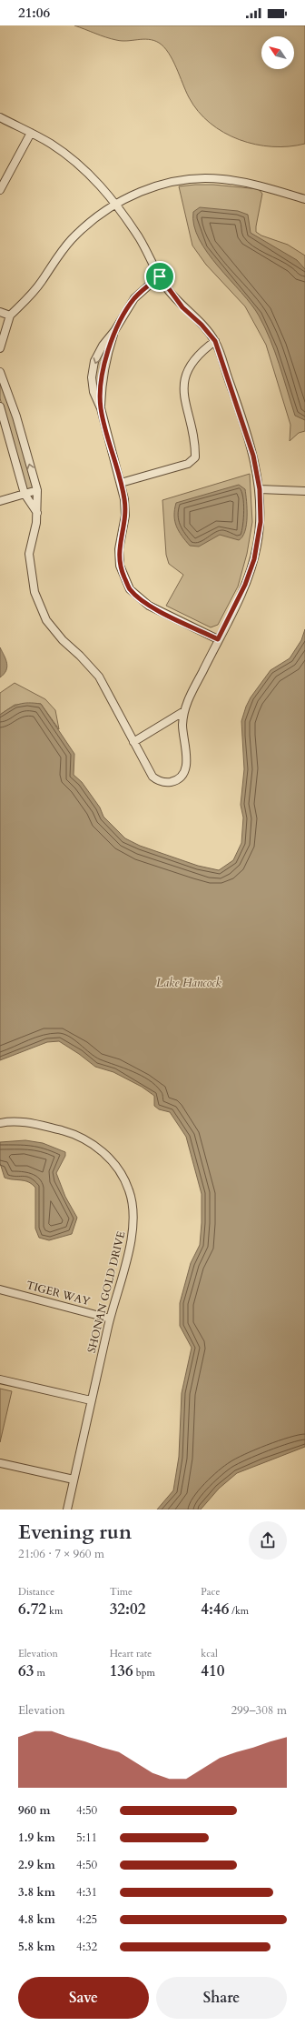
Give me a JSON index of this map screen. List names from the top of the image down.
{
  "streets": {
    "street": ["SHONAN GOLD DRIVE", "TIGER WAY"]
  },
  "crossings": [
    ["SHONAN GOLD DRIVE", "TIGER WAY"]
  ],
  "water": ["Lake Hancock"],
  "north": "top left",
  "page": {
    "status": "21:06",
    "heading": ["Evening run", "21:06 · 7 × 960 m"],
    "stats": [
      ["Distance", "6.72 km"],
      ["Time", "32:02"],
      ["Pace", "4:46 /km"],
      ["Elevation", "63 m"],
      ["Heart rate", "136 bpm"],
      ["kcal", "410"]
    ],
    "chart": ["Elevation", "299–308 m"],
    "list": [
      {
        "name": "960 m",
        "note": "4:50"
      },
      {
        "name": "1.9 km",
        "note": "5:11"
      },
      {
        "name": "2.9 km",
        "note": "4:50"
      },
      {
        "name": "3.8 km",
        "note": "4:31"
      },
      {
        "name": "4.8 km",
        "note": "4:25"
      },
      {
        "name": "5.8 km",
        "note": "4:32"
      }
    ],
    "buttons": ["Save", "Share"]
  }
}
